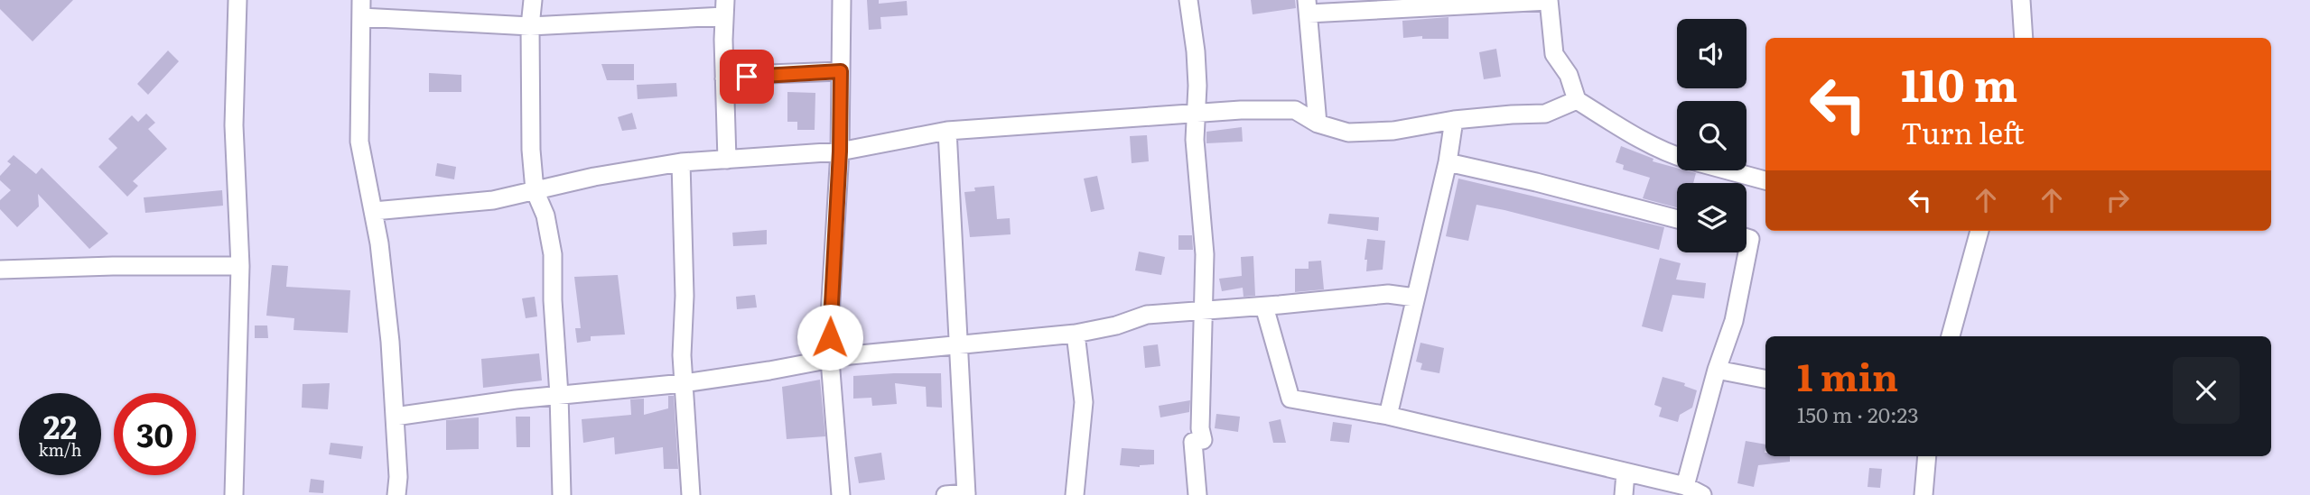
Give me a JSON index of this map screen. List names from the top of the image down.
{
  "page": {
    "turn": ["110 m", "Turn left"],
    "heading": ["1 min", "150 m · 20:23"],
    "speed": "22 km/h",
    "limit": "30"
  }
}
